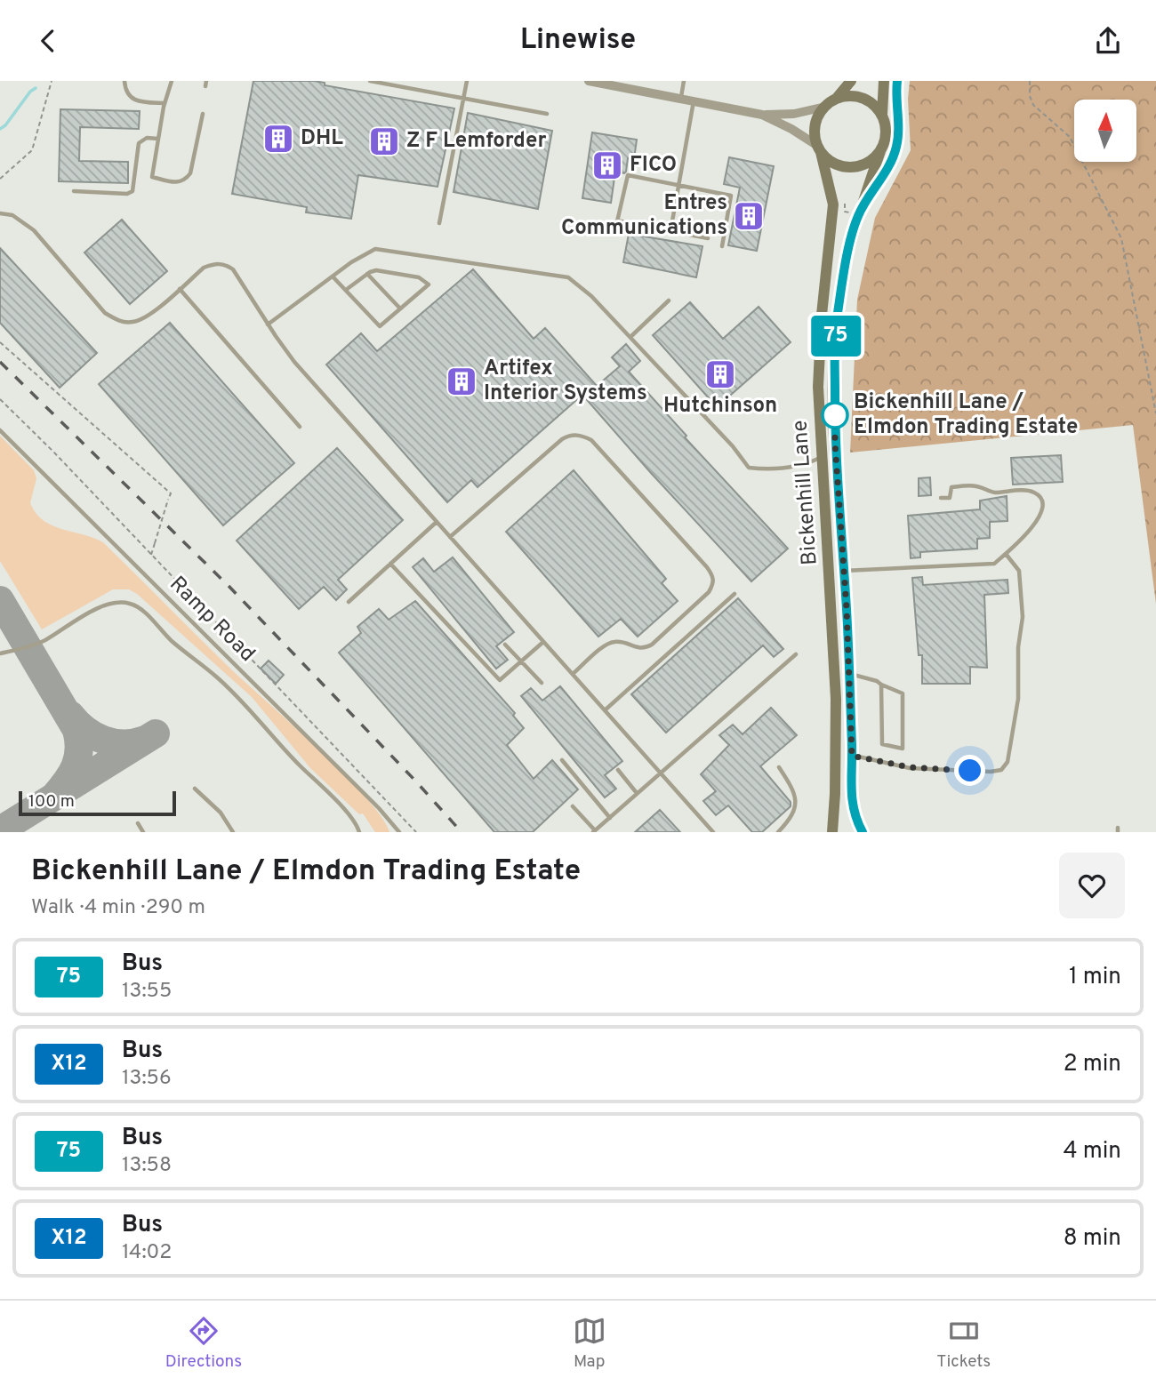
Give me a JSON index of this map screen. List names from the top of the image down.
{
  "streets": {
    "main road": ["Bickenhill Lane"],
    "lane": ["Ramp Road"]
  },
  "places": {
    "building": [
      "DHL",
      "Z F Lemforder",
      "FICO",
      "Entres Communications",
      "Hutchinson",
      "Artifex Interior Systems"
    ],
    "other": ["Bickenhill Lane / Elmdon Trading Estate"]
  },
  "lines": ["bus line 75"],
  "scale_bar": "100 m",
  "north": "top",
  "page": {
    "header": "Linewise",
    "on_map": "75",
    "scale": "100 m",
    "heading": ["Bickenhill Lane / Elmdon Trading Estate", "Walk · 4 min · 290 m"],
    "list": [
      {
        "mark": "75",
        "name": "Bus",
        "note": "13:55",
        "value": "1 min"
      },
      {
        "mark": "X12",
        "name": "Bus",
        "note": "13:56",
        "value": "2 min"
      },
      {
        "mark": "75",
        "name": "Bus",
        "note": "13:58",
        "value": "4 min"
      },
      {
        "mark": "X12",
        "name": "Bus",
        "note": "14:02",
        "value": "8 min"
      }
    ],
    "tabs": ["Directions", "Map", "Tickets"]
  }
}
